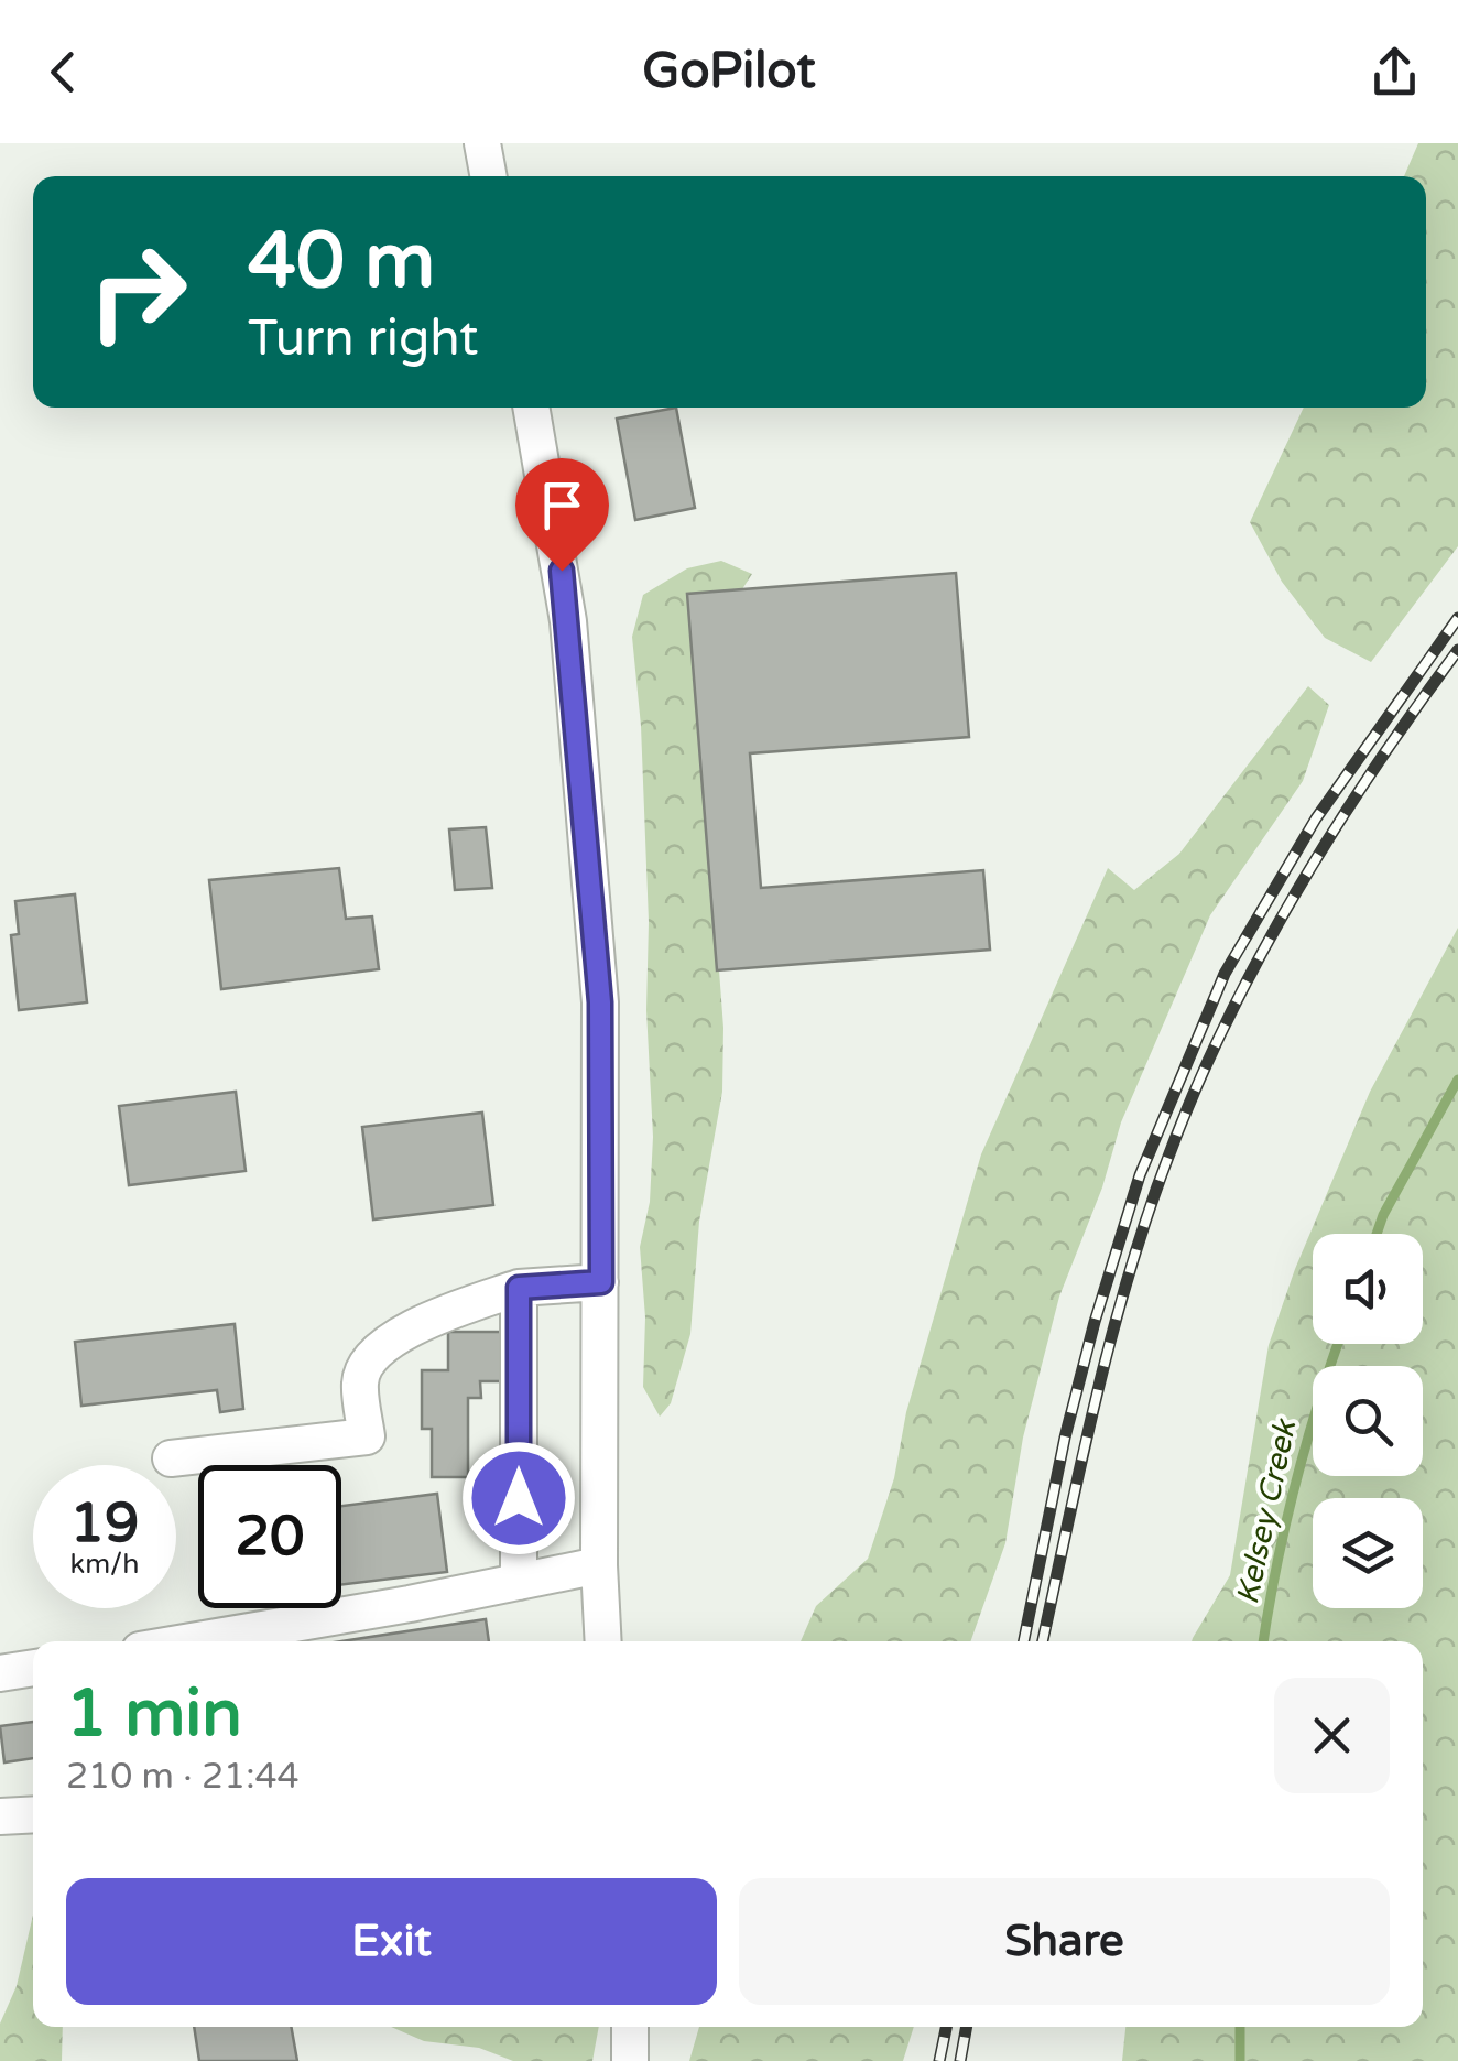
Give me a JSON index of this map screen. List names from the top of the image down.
{
  "water": ["Kelsey Creek"],
  "page": {
    "header": "GoPilot",
    "turn": ["40 m", "Turn right"],
    "speed": "19 km/h",
    "limit": "20",
    "heading": ["1 min", "210 m · 21:44"],
    "buttons": ["Exit", "Share"]
  }
}
